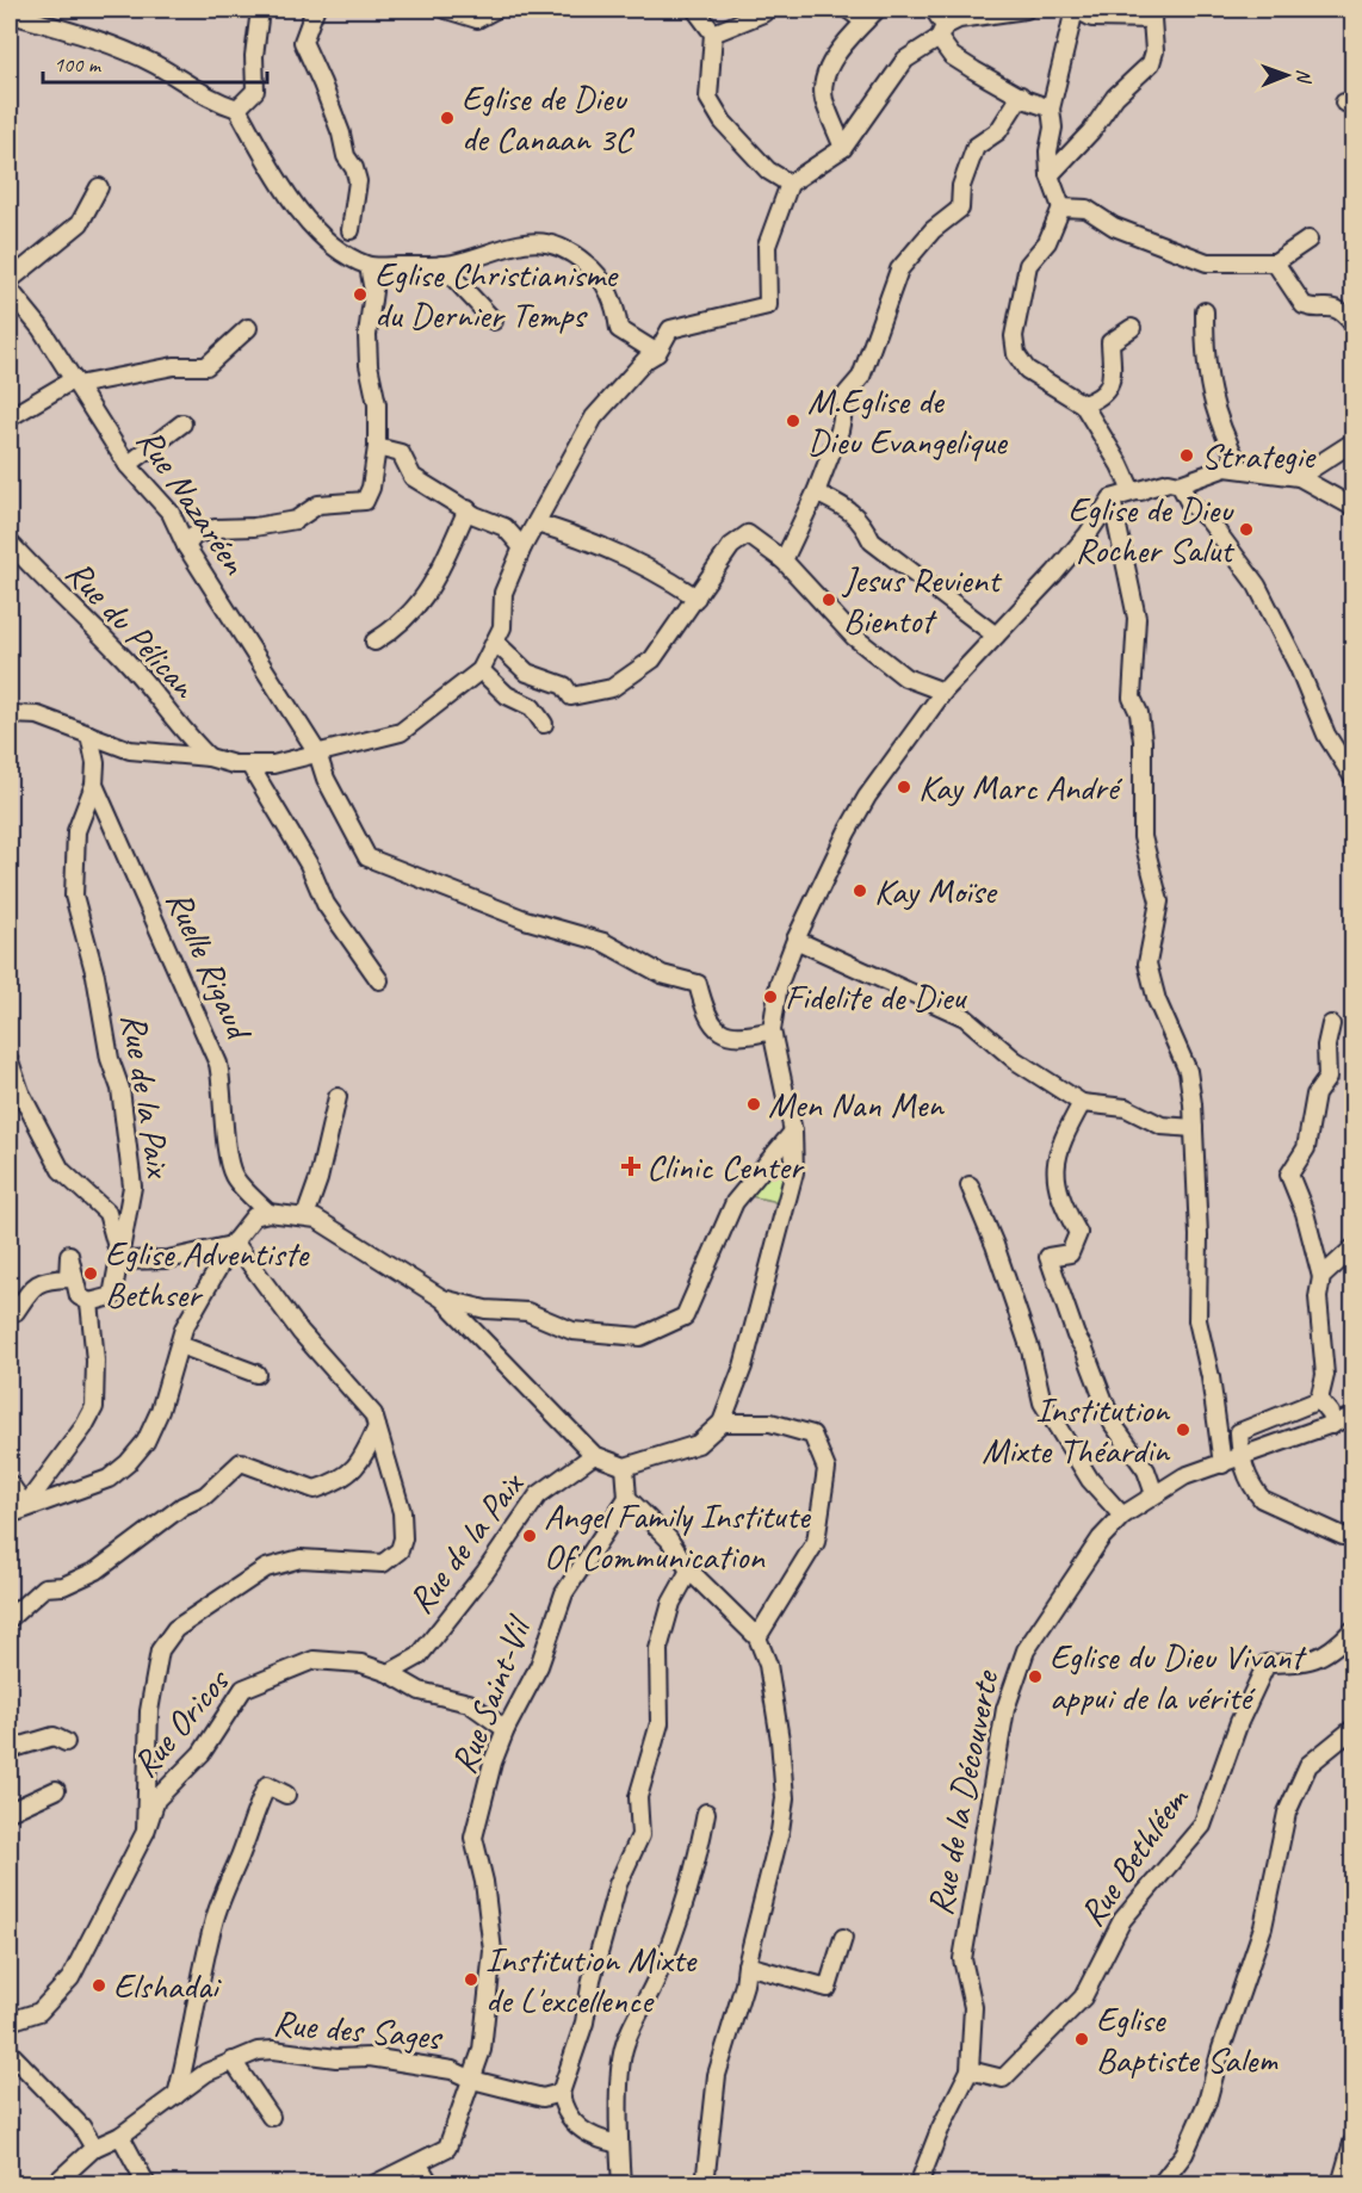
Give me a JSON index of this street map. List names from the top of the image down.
{
  "streets": {
    "street": [
      "Rue Nazaréen",
      "Rue du Pélican",
      "Ruelle Rigaud",
      "Rue de la Paix",
      "Rue Saint-Vil",
      "Rue Oricos",
      "Rue de la Découverte",
      "Rue Bethléem",
      "Rue des Sages"
    ]
  },
  "crossings": [
    ["Ruelle Rigaud", "Rue de la Paix"],
    ["Rue de la Paix", "Rue Oricos"],
    ["Rue Saint-Vil", "Rue Oricos"],
    ["Rue Saint-Vil", "Rue des Sages"],
    ["Rue de la Découverte", "Rue Bethléem"]
  ],
  "places": {
    "other": [
      "Eglise de Dieu de Canaan 3C",
      "Eglise Christianisme du Dernier Temps",
      "M.Eglise de Dieu Evangelique",
      "Strategie",
      "Eglise de Dieu Rocher Salut",
      "Jesus Revient Bientot",
      "Kay Marc André",
      "Kay Moïse",
      "Fidelite de Dieu",
      "Men Nan Men",
      "Eglise Adventiste Bethser",
      "Institution Mixte Théardin",
      "Angel Family Institute Of Communication",
      "Eglise du Dieu Vivant appui de la vérité",
      "Institution Mixte de L'excellence",
      "Elshadai",
      "Eglise Baptiste Salem"
    ],
    "health": ["Clinic Center"]
  },
  "scale_bar": "100 m",
  "north": "right"
}
